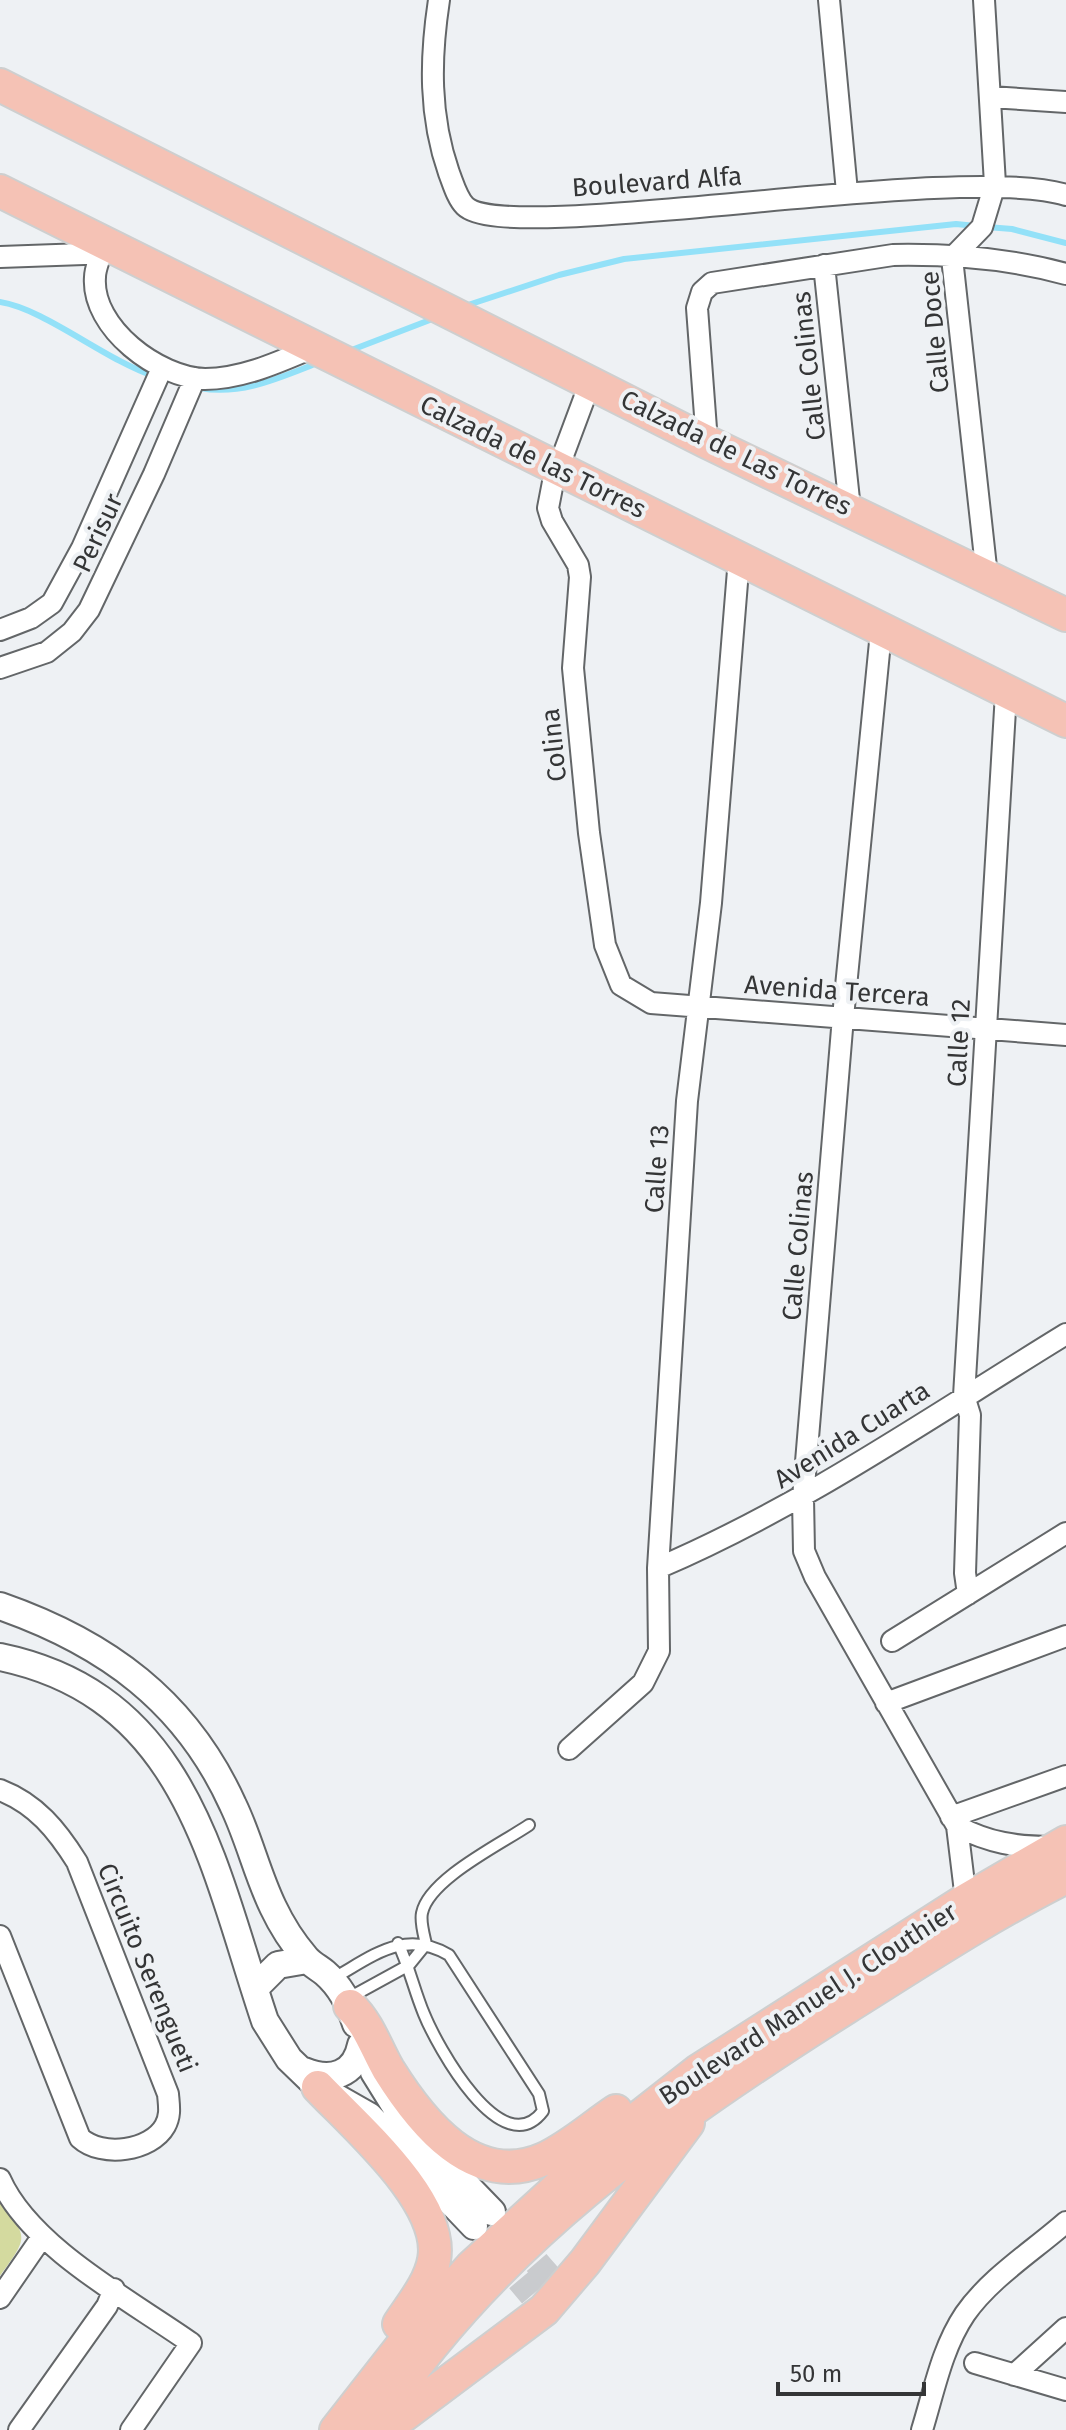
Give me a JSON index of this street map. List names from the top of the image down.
{
  "streets": {
    "main road": ["Calzada de Las Torres", "Calzada de las Torres", "Boulevard Manuel J. Clouthier"],
    "street": [
      "Boulevard Alfa",
      "Calle Doce",
      "Calle Colinas",
      "Perisur",
      "Colina",
      "Avenida Tercera",
      "Calle 12",
      "Calle 13",
      "Avenida Cuarta",
      "Circuito Serengueti"
    ]
  },
  "crossings": [
    ["Boulevard Alfa", "Calle Doce"],
    ["Calle Doce", "Calzada de Las Torres"],
    ["Calle Colinas", "Calzada de Las Torres"],
    ["Calle Colinas", "Calzada de las Torres"],
    ["Calle Colinas", "Avenida Tercera"],
    ["Calle Colinas", "Avenida Cuarta"],
    ["Calle Colinas", "Boulevard Manuel J. Clouthier"],
    ["Calzada de Las Torres", "Colina"],
    ["Calzada de las Torres", "Colina"],
    ["Calzada de las Torres", "Calle 12"],
    ["Calzada de las Torres", "Calle 13"],
    ["Colina", "Avenida Tercera"],
    ["Avenida Tercera", "Calle 12"],
    ["Avenida Tercera", "Calle 13"],
    ["Calle 12", "Avenida Cuarta"],
    ["Calle 13", "Avenida Cuarta"]
  ],
  "scale_bar": "50 m"
}
